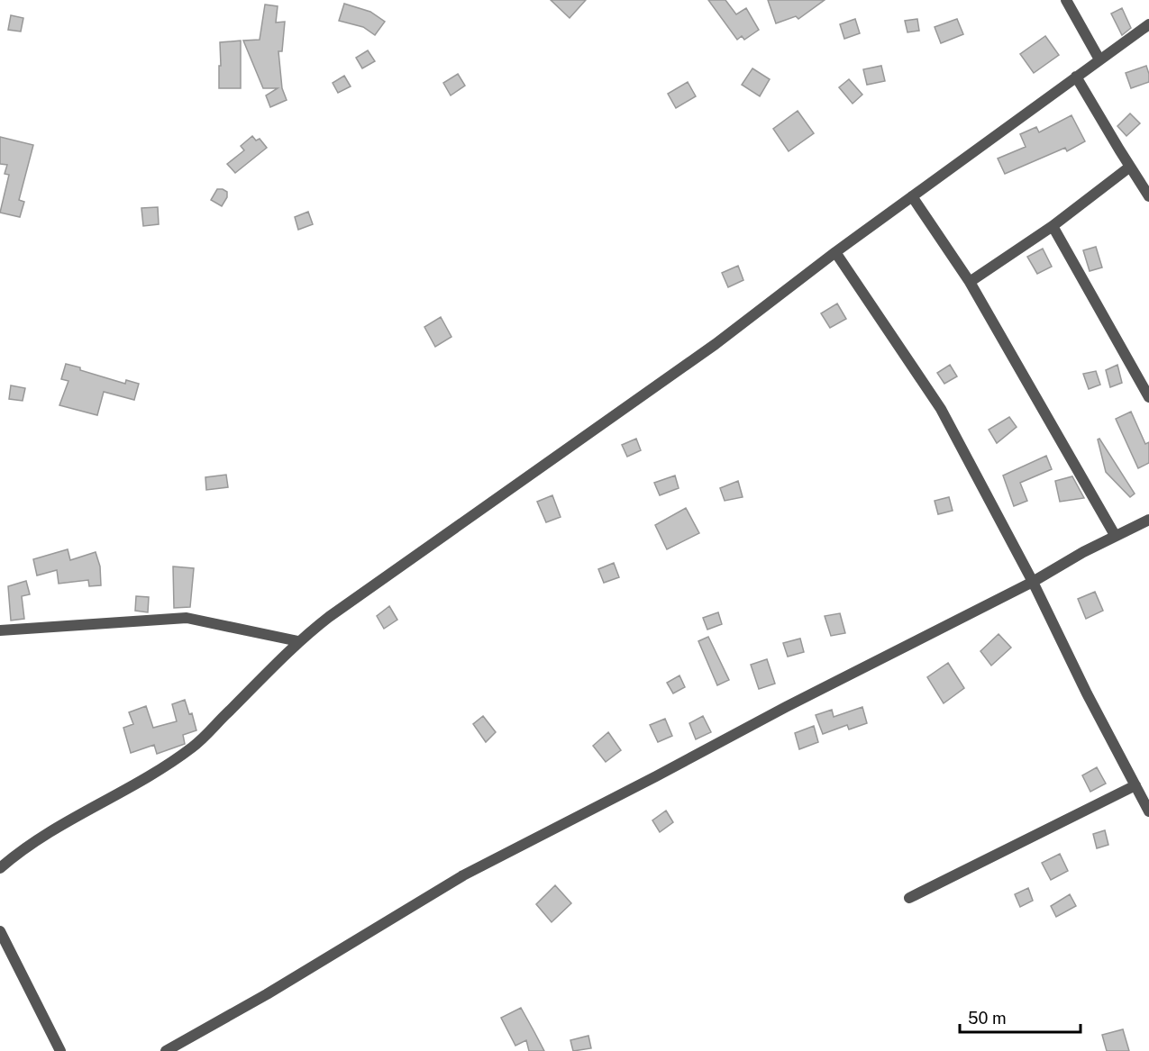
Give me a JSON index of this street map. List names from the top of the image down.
{
  "scale_bar": "50 m"
}
